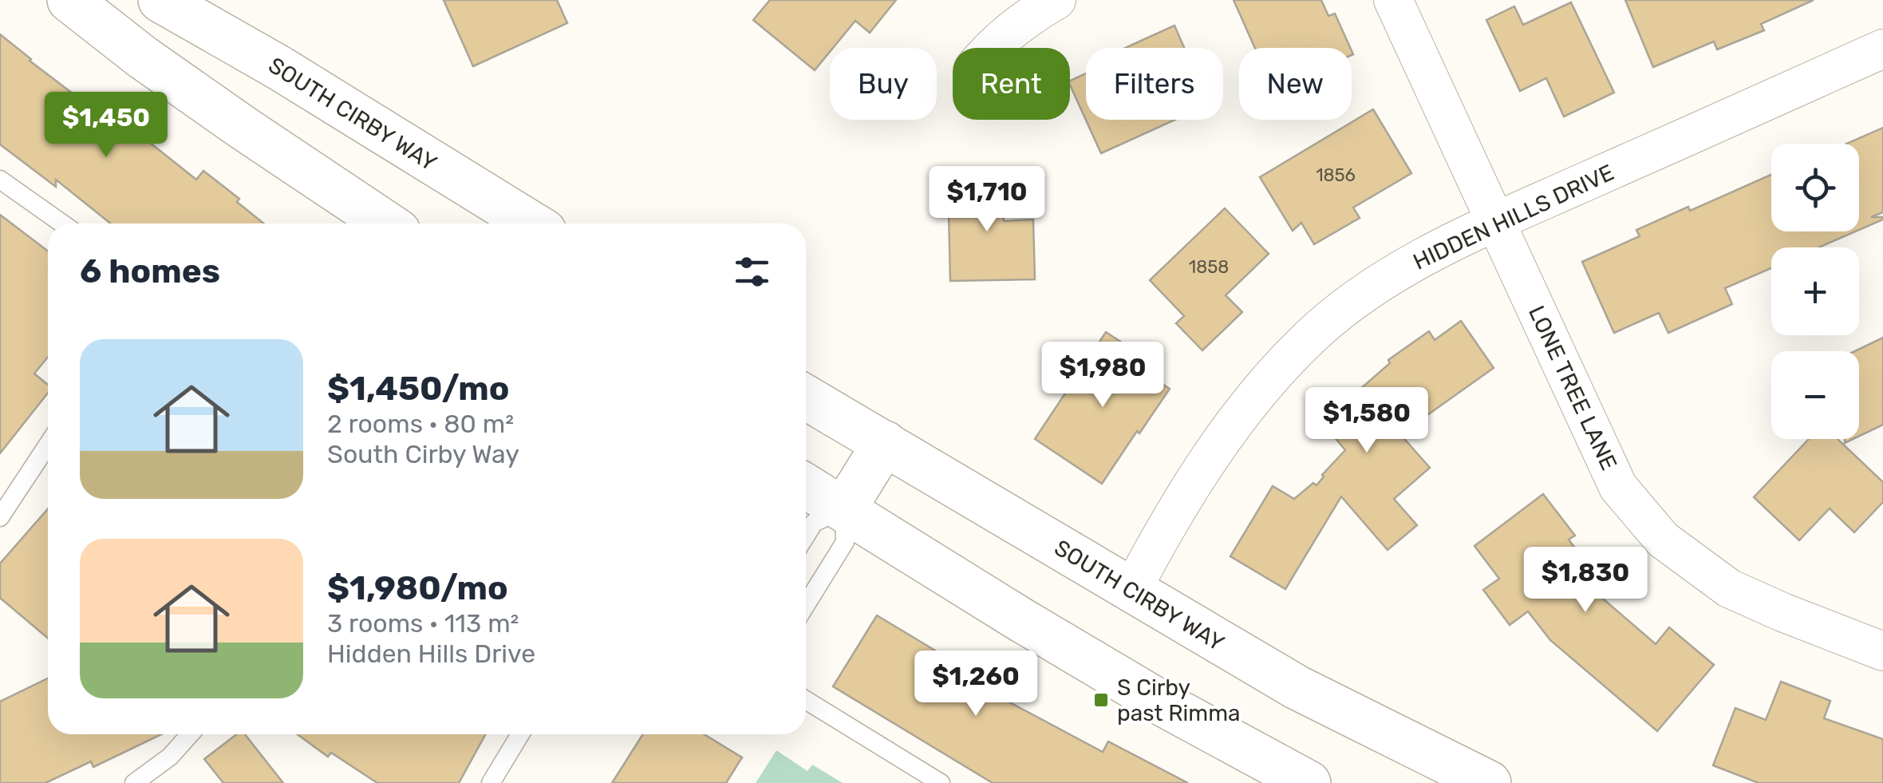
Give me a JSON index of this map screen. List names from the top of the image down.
{
  "streets": {
    "main road": ["SOUTH CIRBY WAY"],
    "street": ["HIDDEN HILLS DRIVE", "LONE TREE LANE"]
  },
  "crossings": [
    ["SOUTH CIRBY WAY", "HIDDEN HILLS DRIVE"],
    ["HIDDEN HILLS DRIVE", "LONE TREE LANE"]
  ],
  "places": {
    "transit": ["S Cirby past Rimma"]
  },
  "house_numbers": ["1856", "1858"],
  "page": {
    "chip": [
      "Buy",
      "Rent",
      "Filters",
      "New"
    ],
    "price": [
      "$1,450",
      "$1,710",
      "$1,980",
      "$1,580",
      "$1,830",
      "$1,260"
    ],
    "map_buttons": ["+", "−"],
    "heading": "6 homes",
    "list": [
      {
        "name": "$1,450/mo",
        "note": "2 rooms · 80 m² · South Cirby Way"
      },
      {
        "name": "$1,980/mo",
        "note": "3 rooms · 113 m² · Hidden Hills Drive"
      }
    ]
  }
}
